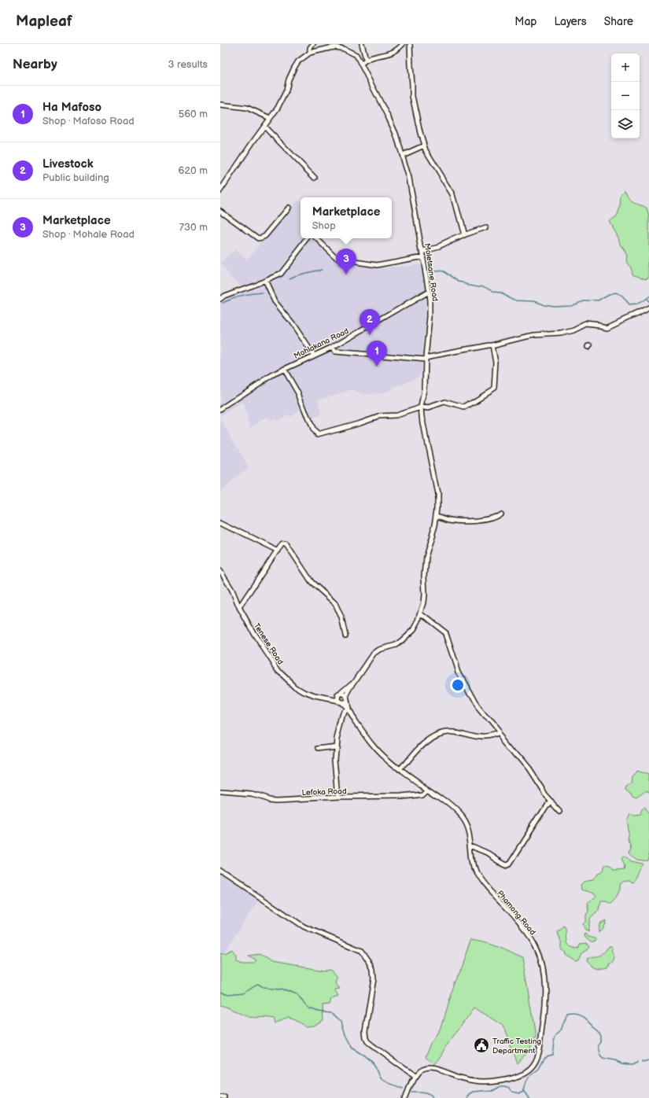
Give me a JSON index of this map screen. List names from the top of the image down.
{
  "streets": {
    "street": [
      "Moletsane Road",
      "Mohlakana Road",
      "Tenese Road",
      "Lefoka Road",
      "Phamong Road"
    ]
  },
  "crossings": [
    ["Moletsane Road", "Mohlakana Road"],
    ["Moletsane Road", "Phamong Road"],
    ["Tenese Road", "Phamong Road"],
    ["Lefoka Road", "Phamong Road"]
  ],
  "places": {
    "public building": ["Traffic Testing Department"]
  },
  "page": {
    "header": "Mapleaf",
    "nav": ["Map", "Layers", "Share"],
    "heading": ["Nearby", "3 results"],
    "map_buttons": ["+", "−"],
    "list": [
      {
        "mark": "1",
        "name": "Ha Mafoso",
        "note": "Shop · Mafoso Road",
        "value": "560 m"
      },
      {
        "mark": "2",
        "name": "Livestock",
        "note": "Public building",
        "value": "620 m"
      },
      {
        "mark": "3",
        "name": "Marketplace",
        "note": "Shop · Mohale Road",
        "value": "730 m"
      }
    ],
    "popup": ["Marketplace", "Shop"],
    "pins": ["3", "2", "1"]
  }
}
